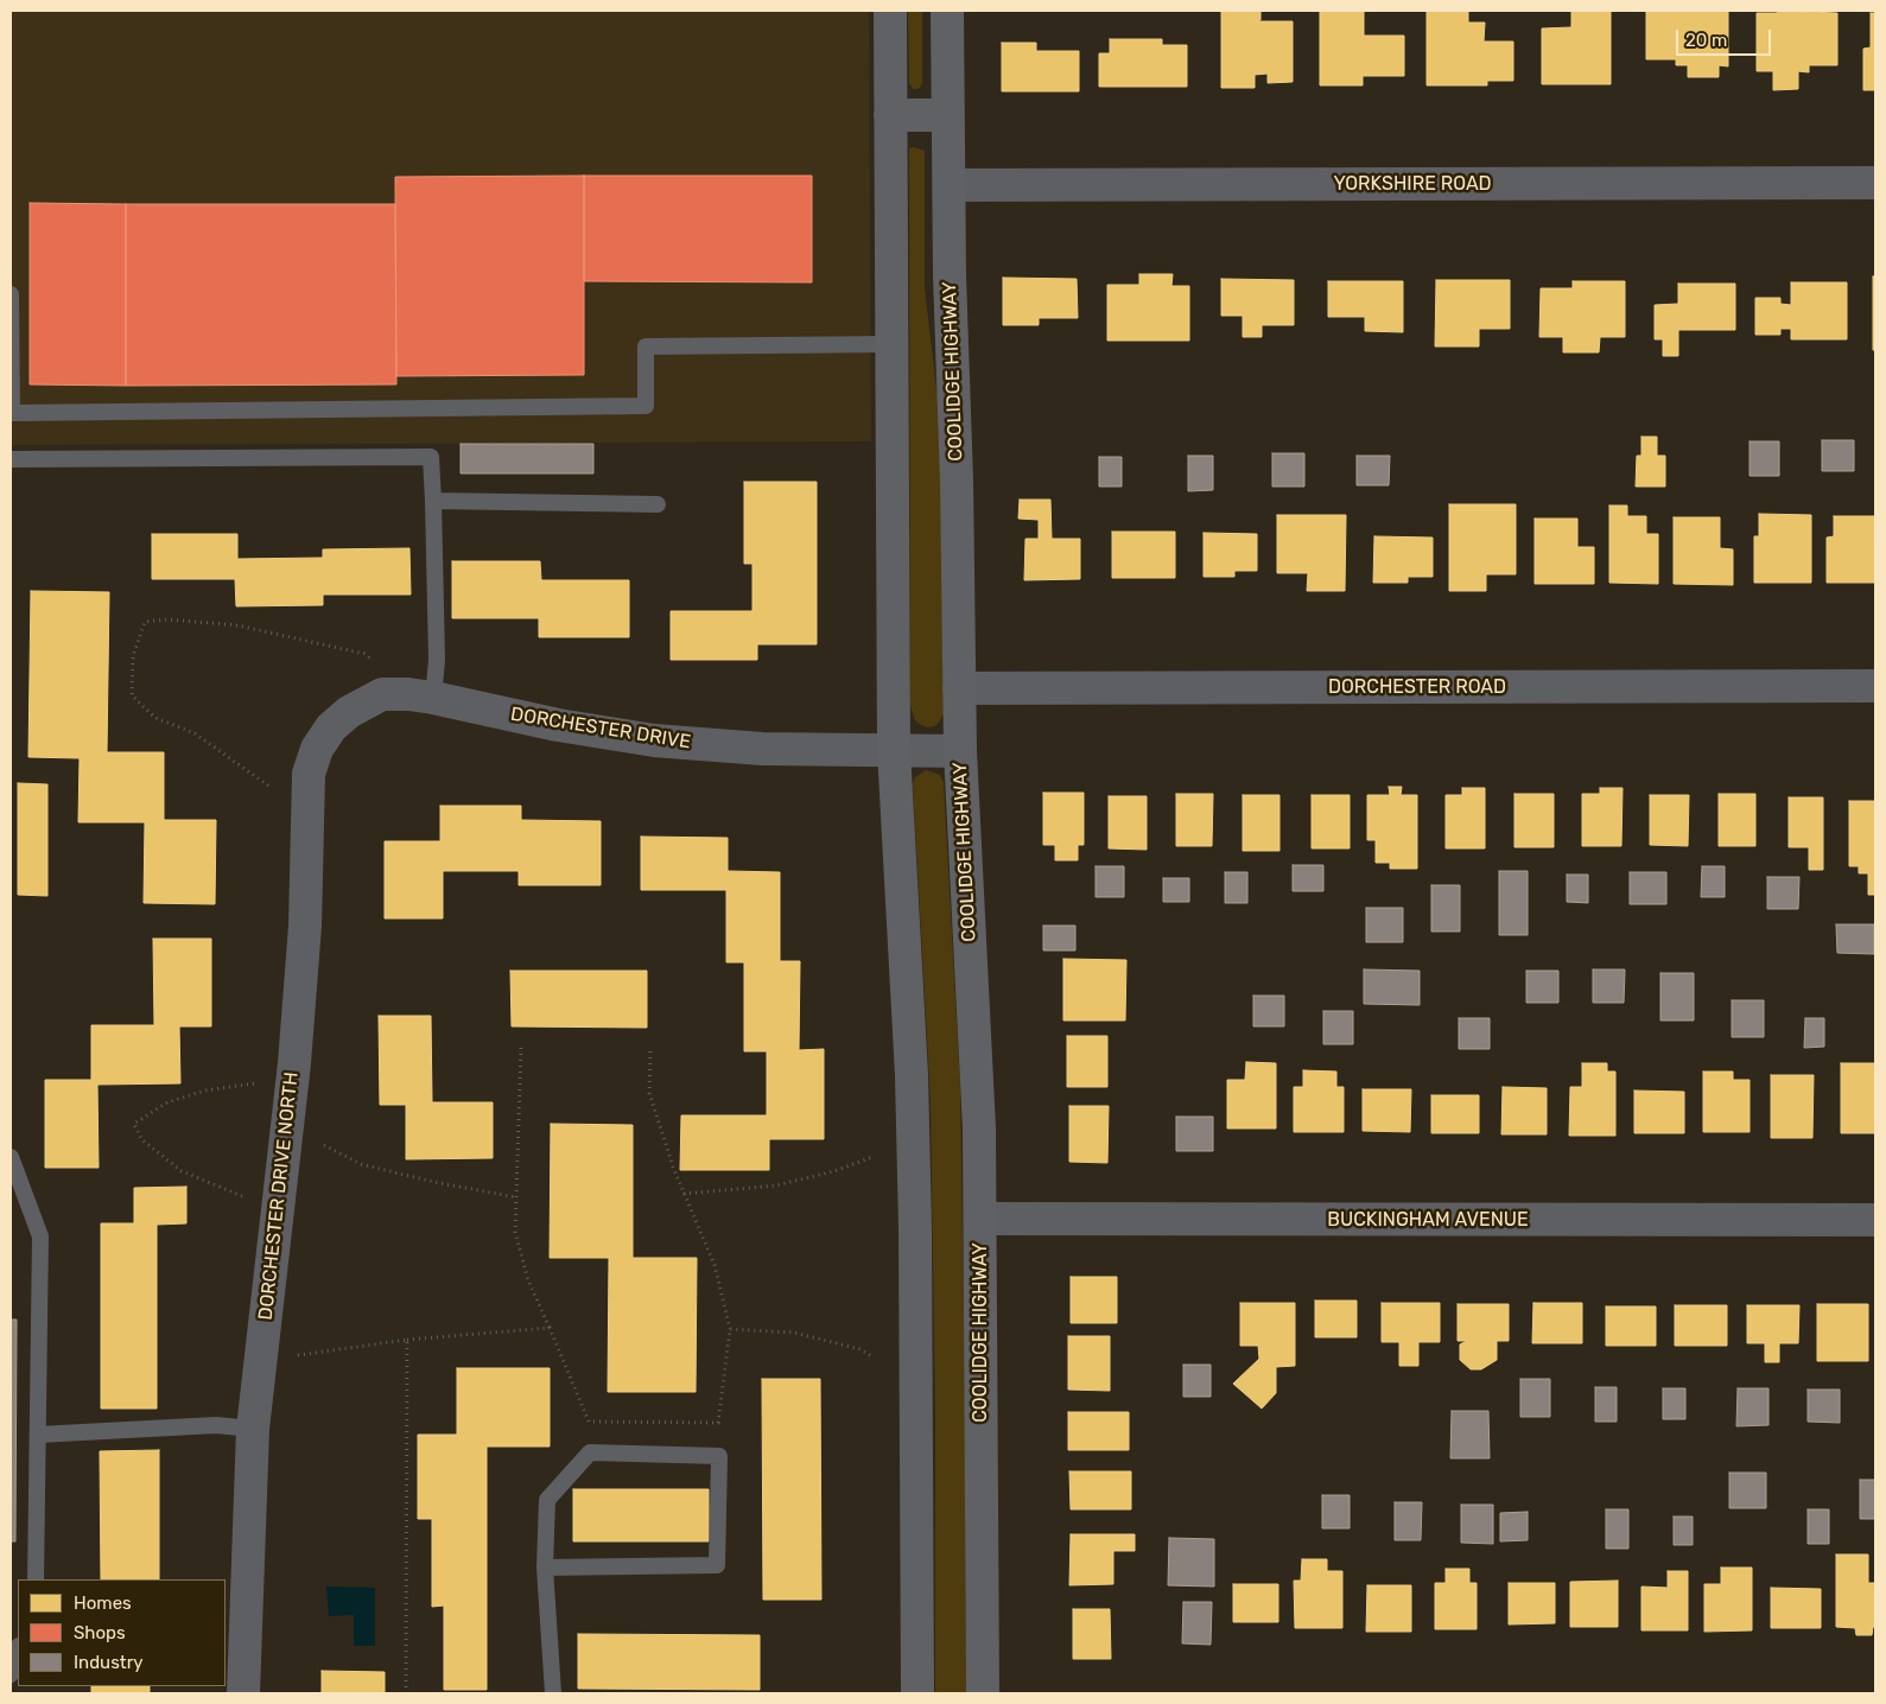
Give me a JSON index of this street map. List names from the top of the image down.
{
  "streets": {
    "main road": ["COOLIDGE HIGHWAY"],
    "street": [
      "YORKSHIRE ROAD",
      "DORCHESTER ROAD",
      "DORCHESTER DRIVE",
      "DORCHESTER DRIVE NORTH",
      "BUCKINGHAM AVENUE"
    ]
  },
  "crossings": [
    ["YORKSHIRE ROAD", "COOLIDGE HIGHWAY"],
    ["COOLIDGE HIGHWAY", "DORCHESTER ROAD"],
    ["COOLIDGE HIGHWAY", "BUCKINGHAM AVENUE"],
    ["DORCHESTER DRIVE", "DORCHESTER DRIVE NORTH"]
  ],
  "legend": ["Homes", "Shops", "Industry"],
  "scale_bar": "20 m"
}
